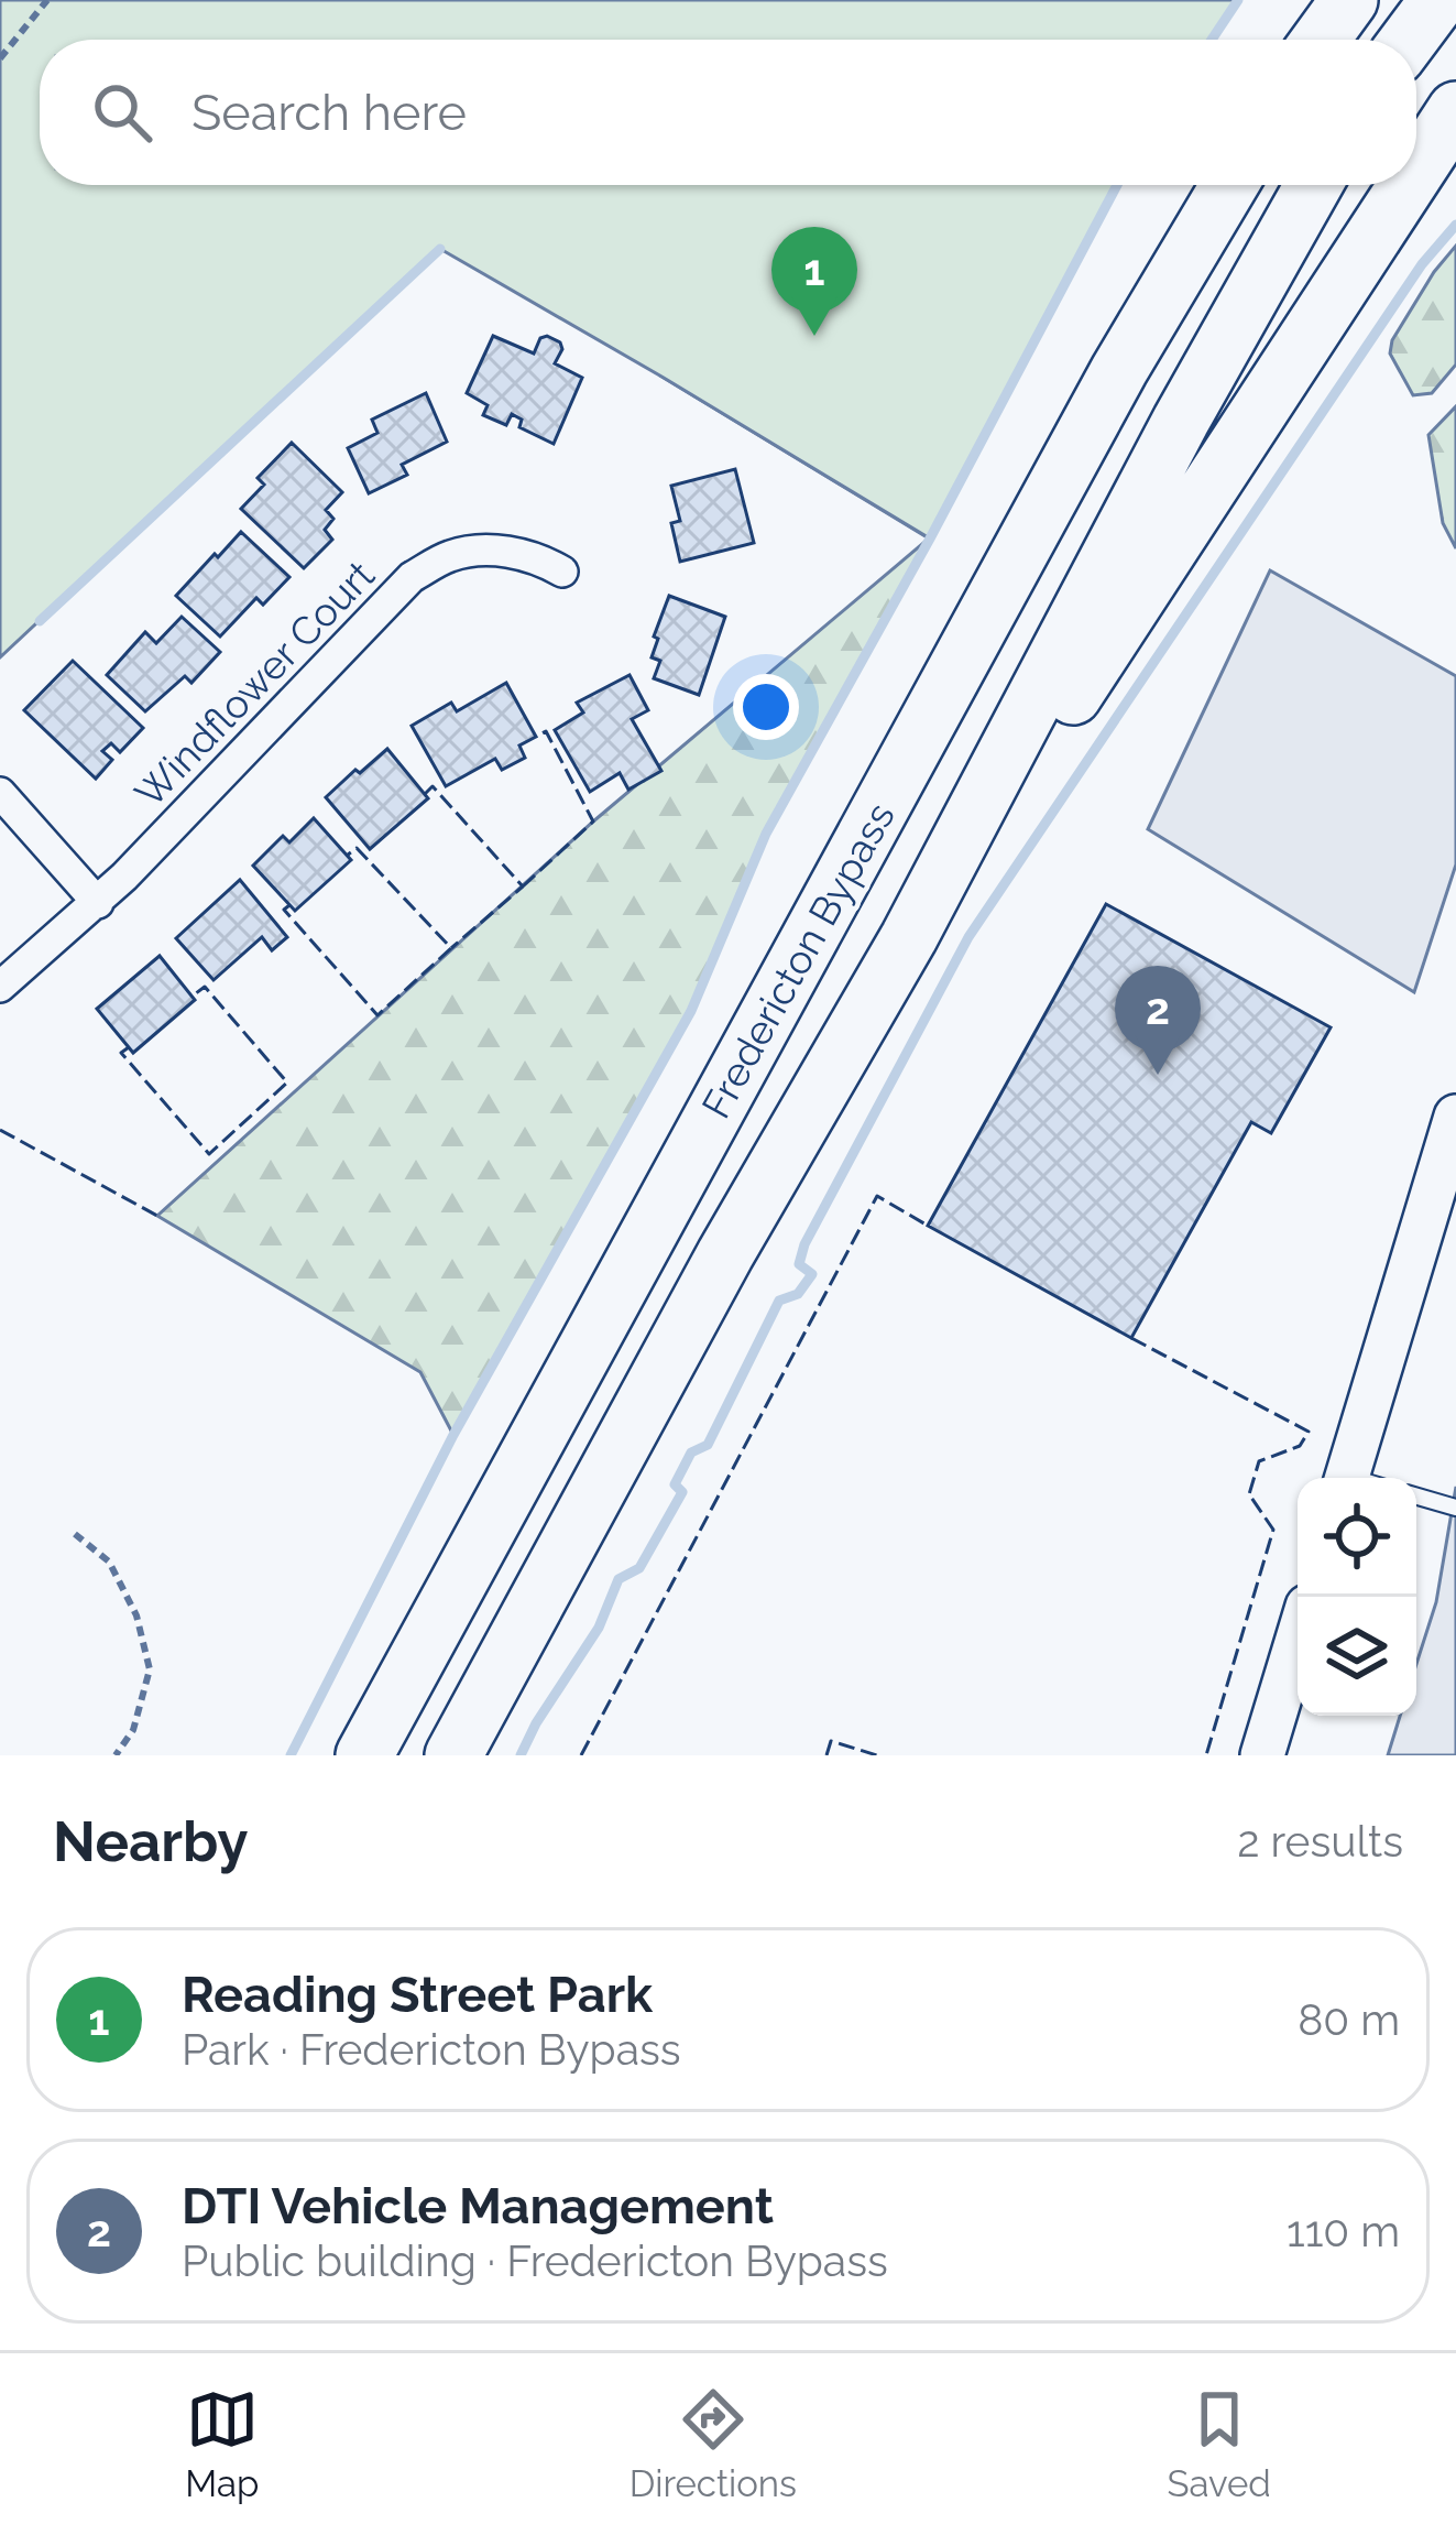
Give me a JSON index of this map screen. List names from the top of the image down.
{
  "streets": {
    "highway": ["Fredericton Bypass"],
    "street": ["Windflower Court"]
  },
  "page": {
    "search": "Search here",
    "pins": ["1", "2"],
    "heading": ["Nearby", "2 results"],
    "list": [
      {
        "mark": "1",
        "name": "Reading Street Park",
        "note": "Park · Fredericton Bypass",
        "value": "80 m"
      },
      {
        "mark": "2",
        "name": "DTI Vehicle Management",
        "note": "Public building · Fredericton Bypass",
        "value": "110 m"
      }
    ],
    "nav": ["Map", "Directions", "Saved"]
  }
}
